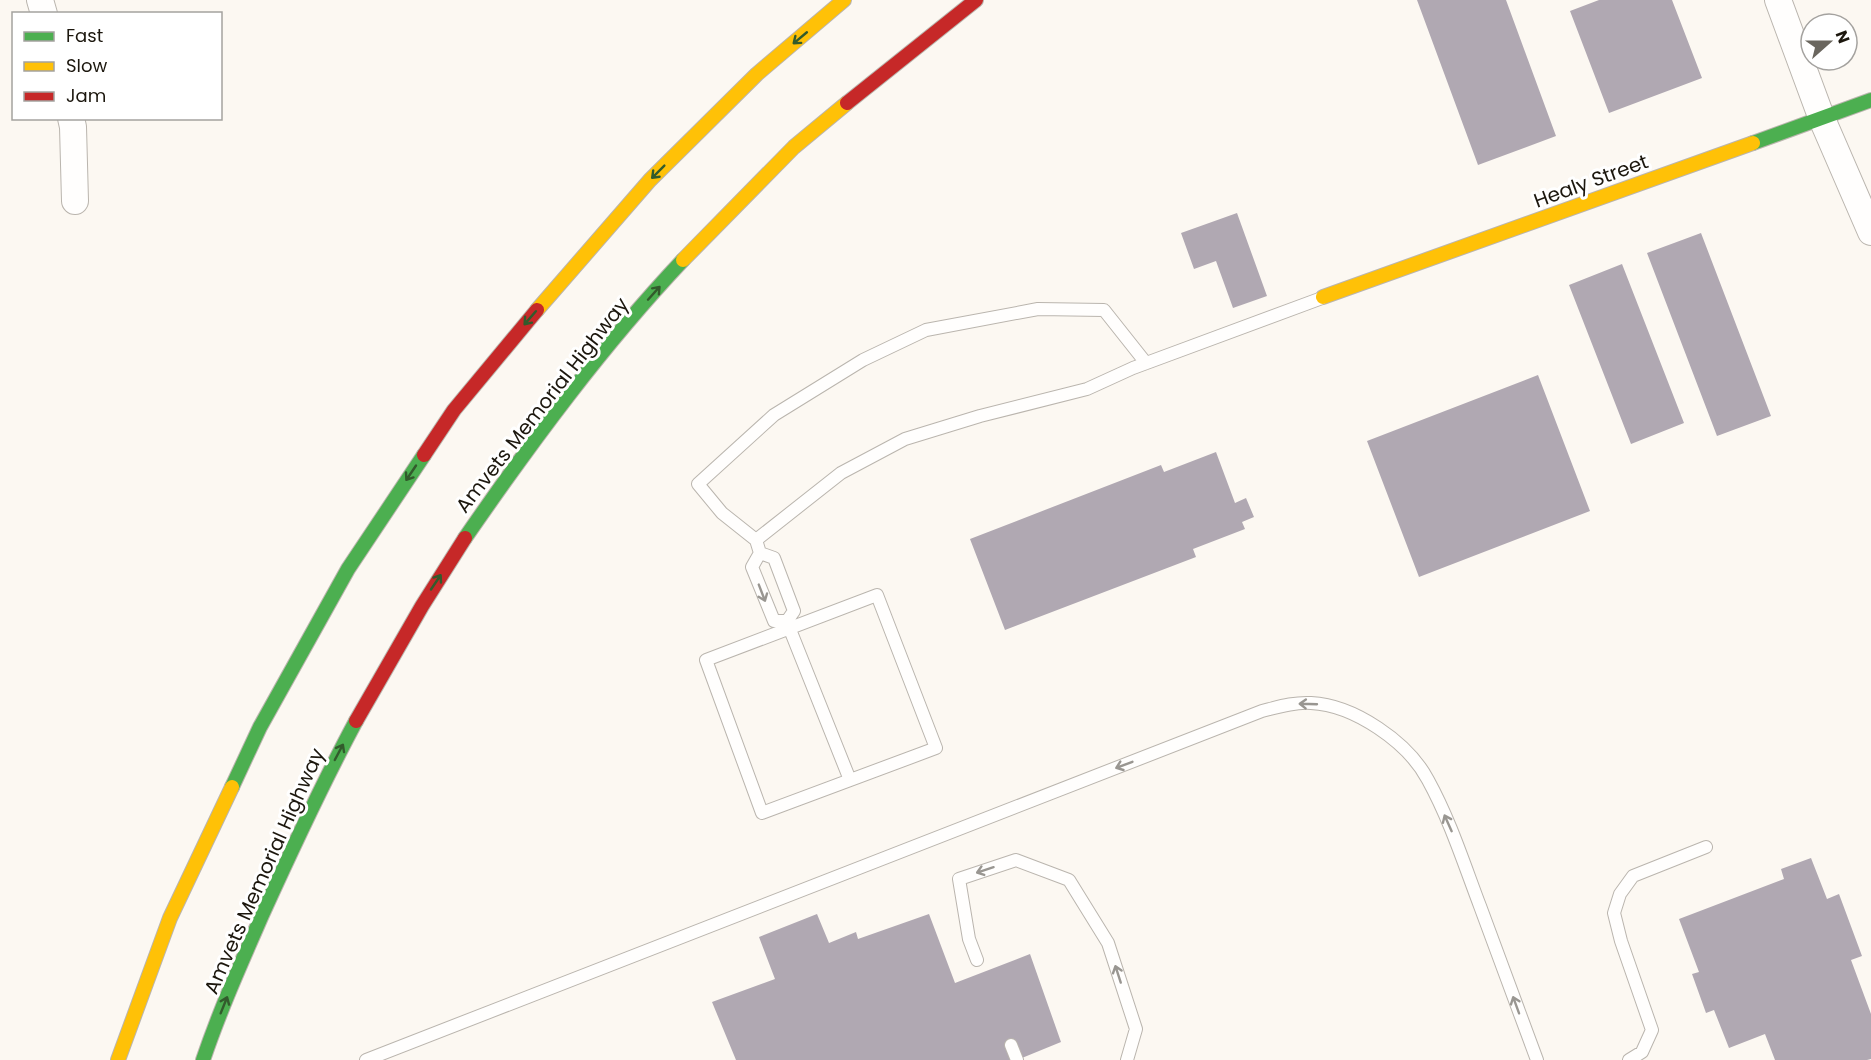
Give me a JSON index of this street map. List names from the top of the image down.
{
  "streets": {
    "main road": ["Healy Street", "Amvets Memorial Highway"]
  },
  "legend": ["Fast", "Slow", "Jam"],
  "north": "right"
}
